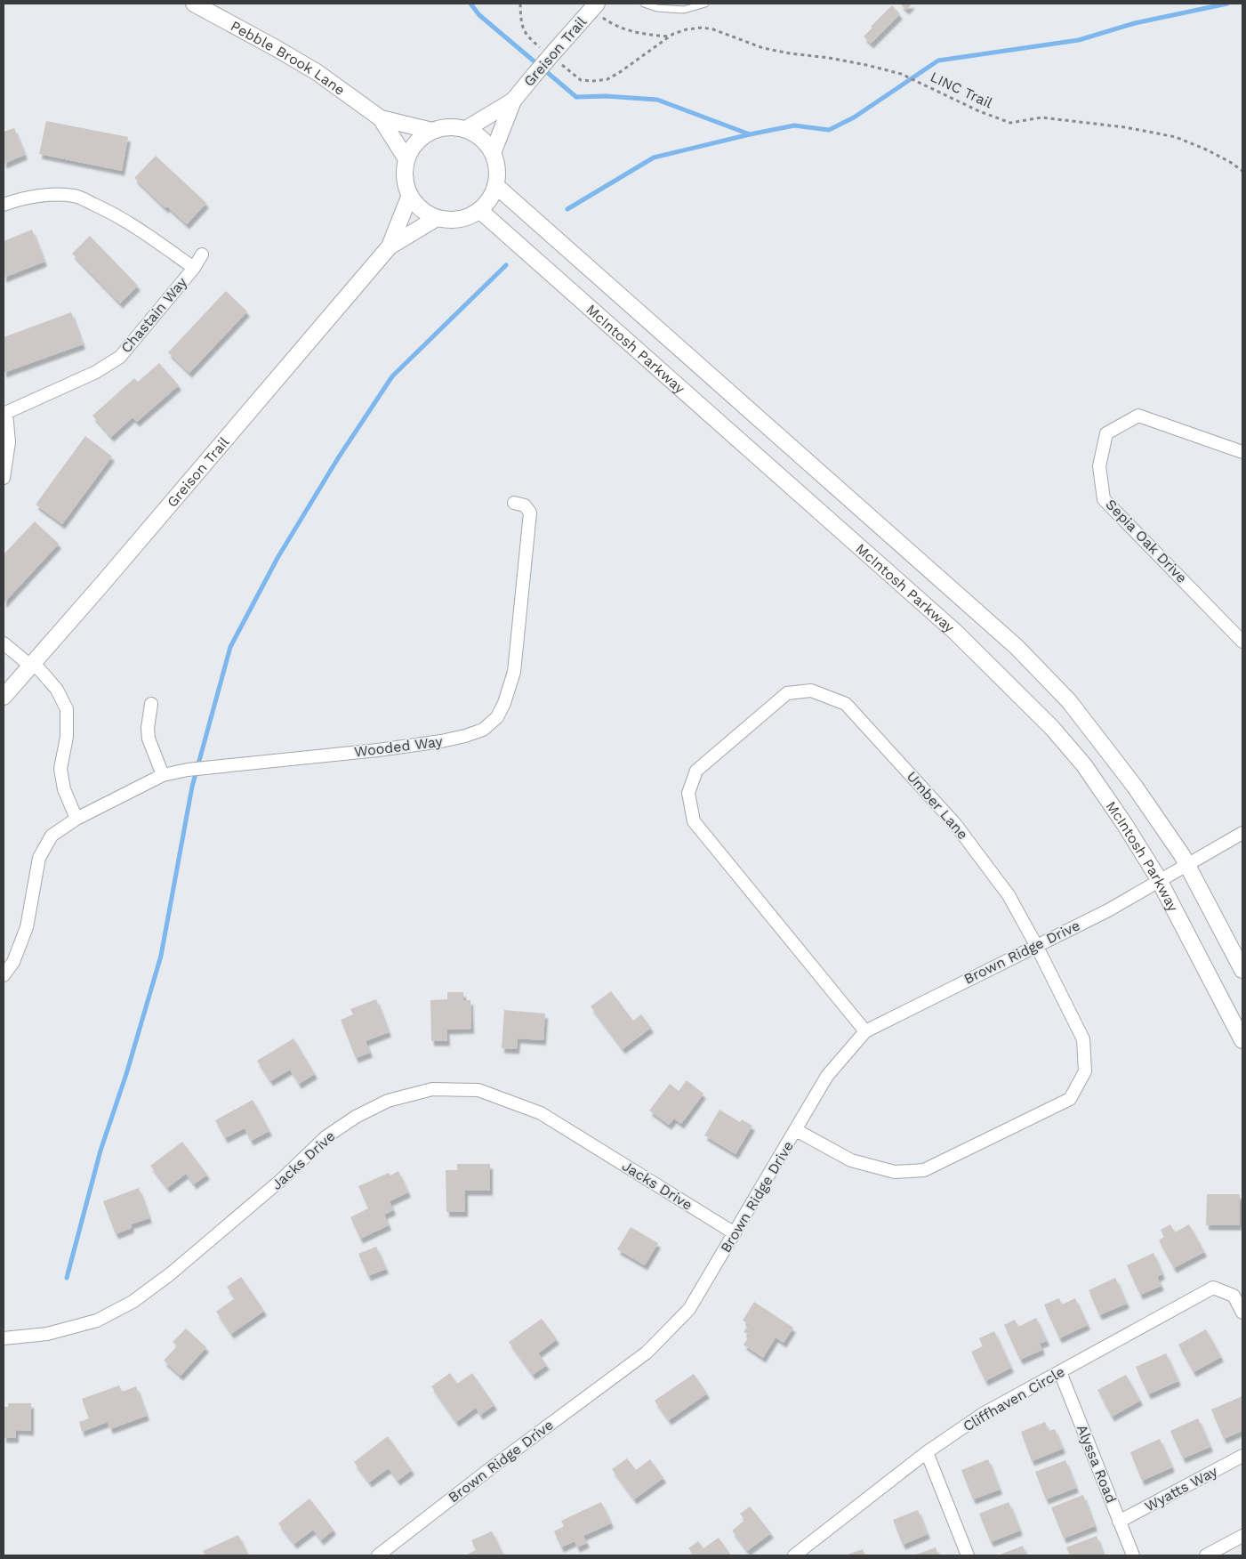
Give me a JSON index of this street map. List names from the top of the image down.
{
  "streets": {
    "street": [
      "Greison Trail",
      "Pebble Brook Lane",
      "Chastain Way",
      "McIntosh Parkway",
      "Sepia Oak Drive",
      "Wooded Way",
      "Umber Lane",
      "Brown Ridge Drive",
      "Jacks Drive",
      "Cliffhaven Circle",
      "Alyssa Road",
      "Wyatts Way"
    ],
    "path": ["LINC Trail"]
  },
  "crossings": [
    ["Greison Trail", "Pebble Brook Lane"],
    ["Greison Trail", "LINC Trail"],
    ["Greison Trail", "McIntosh Parkway"],
    ["Pebble Brook Lane", "McIntosh Parkway"],
    ["McIntosh Parkway", "Brown Ridge Drive"],
    ["Umber Lane", "Brown Ridge Drive"],
    ["Brown Ridge Drive", "Jacks Drive"],
    ["Cliffhaven Circle", "Alyssa Road"],
    ["Alyssa Road", "Wyatts Way"]
  ]
}
